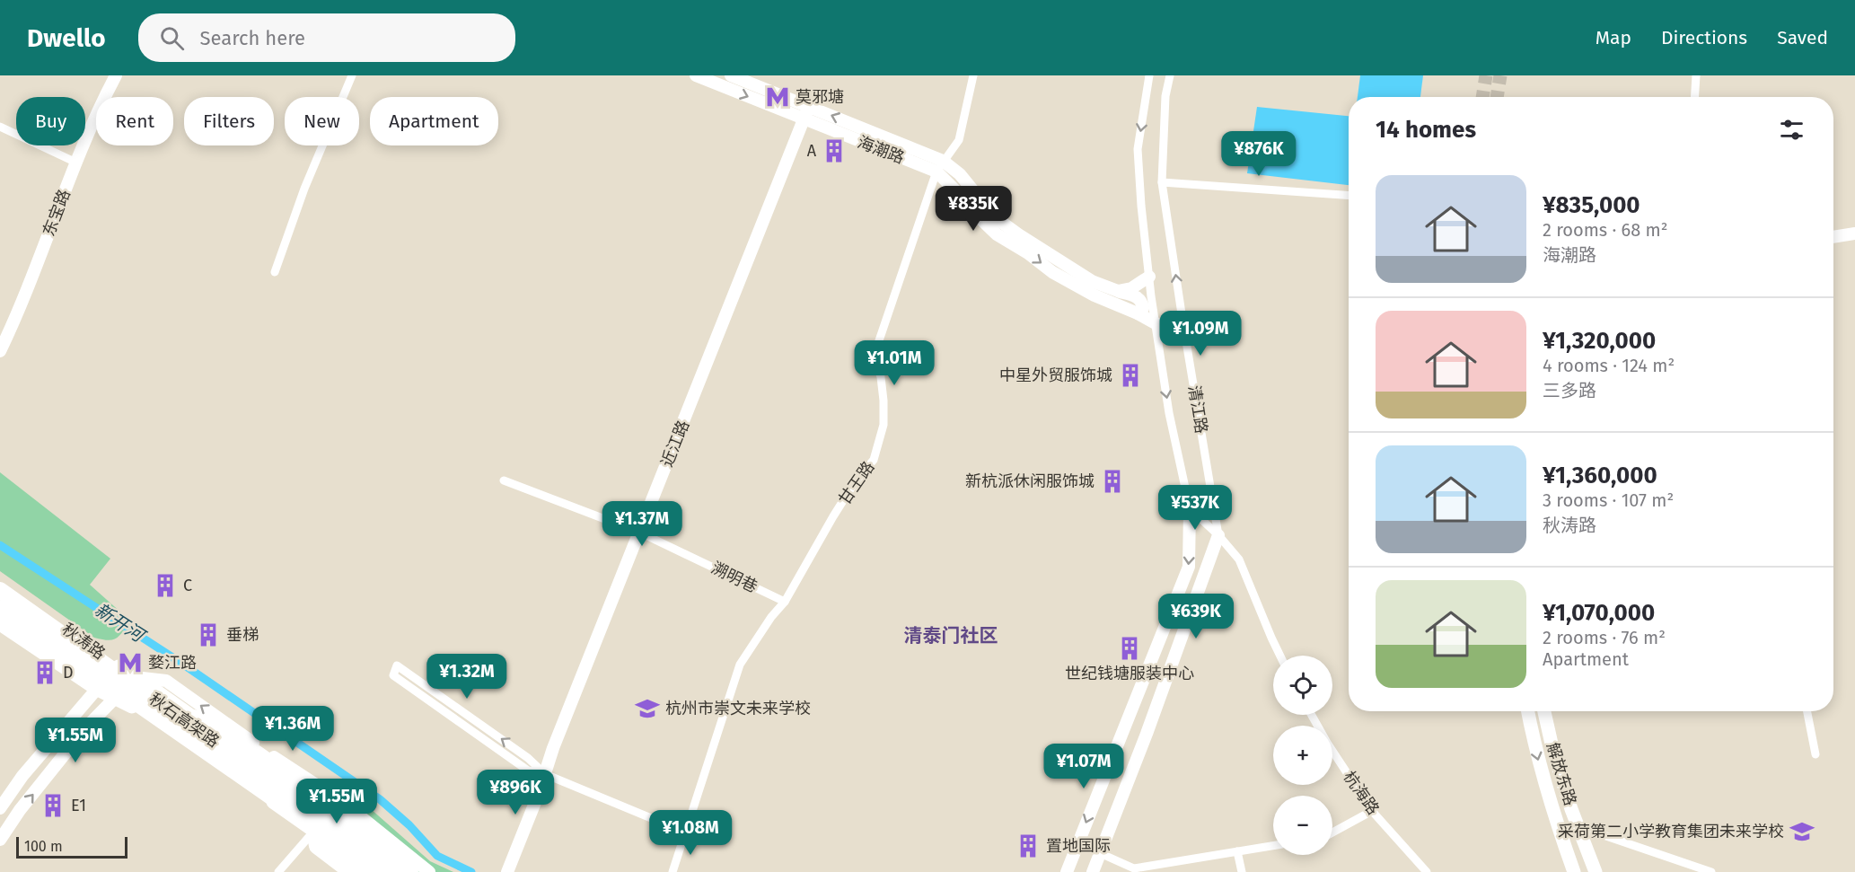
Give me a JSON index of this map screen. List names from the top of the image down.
{
  "streets": {
    "highway": ["秋石高架路"],
    "main road": [
      "海潮路",
      "东宝路",
      "清江路",
      "近江路",
      "秋涛路",
      "解放东路"
    ],
    "street": ["甘王路", "溯明巷", "杭海路"]
  },
  "crossings": [
    ["海潮路", "清江路"],
    ["海潮路", "近江路"],
    ["海潮路", "甘王路"],
    ["近江路", "溯明巷"],
    ["甘王路", "溯明巷"],
    ["秋涛路", "秋石高架路"]
  ],
  "districts": ["清泰门社区"],
  "water": ["新开河"],
  "places": {
    "metro station": ["莫邪塘", "婺江路"],
    "building": [
      "A",
      "中星外贸服饰城",
      "新杭派休闲服饰城",
      "C",
      "垂梯",
      "世纪钱塘服装中心",
      "D",
      "E1",
      "置地国际"
    ],
    "school or university": ["杭州市崇文未来学校", "采荷第二小学教育集团未来学校"]
  },
  "scale_bar": "100 m",
  "page": {
    "header": "Dwello",
    "search": "Search here",
    "nav": ["Map", "Directions", "Saved"],
    "chip": [
      "Buy",
      "Rent",
      "Filters",
      "New",
      "Apartment"
    ],
    "heading": "14 homes",
    "price": [
      "¥876K",
      "¥835K",
      "¥1.09M",
      "¥1.01M",
      "¥537K",
      "¥1.37M",
      "¥639K",
      "¥1.32M",
      "¥1.36M",
      "¥1.55M",
      "¥1.07M",
      "¥896K",
      "¥1.55M",
      "¥1.08M"
    ],
    "list": [
      {
        "name": "¥835,000",
        "note": "2 rooms · 68 m² · 海潮路"
      },
      {
        "name": "¥1,320,000",
        "note": "4 rooms · 124 m² · 三多路"
      },
      {
        "name": "¥1,360,000",
        "note": "3 rooms · 107 m² · 秋涛路"
      },
      {
        "name": "¥1,070,000",
        "note": "2 rooms · 76 m² · Apartment"
      }
    ],
    "map_buttons": ["+", "−"],
    "scale": "100 m"
  }
}
